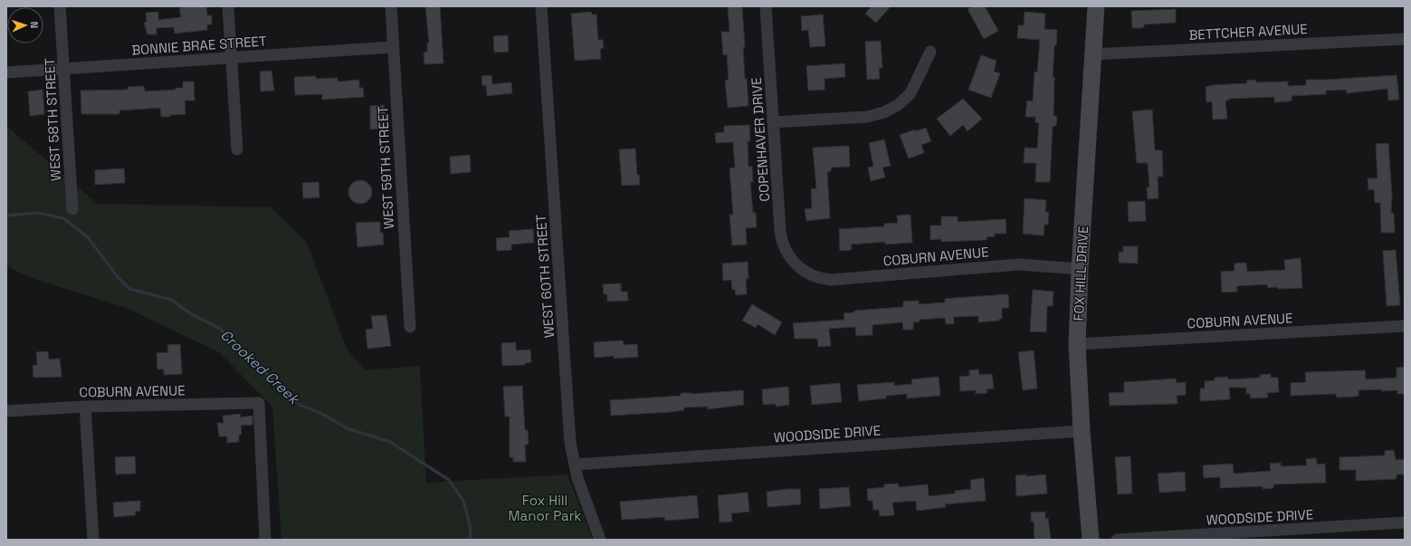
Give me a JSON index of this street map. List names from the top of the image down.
{
  "streets": {
    "street": [
      "BETTCHER AVENUE",
      "BONNIE BRAE STREET",
      "WEST 58TH STREET",
      "COPENHAVER DRIVE",
      "WEST 59TH STREET",
      "COBURN AVENUE",
      "FOX HILL DRIVE",
      "WEST 60TH STREET",
      "WOODSIDE DRIVE"
    ]
  },
  "crossings": [
    ["BETTCHER AVENUE", "FOX HILL DRIVE"],
    ["BONNIE BRAE STREET", "WEST 58TH STREET"],
    ["BONNIE BRAE STREET", "WEST 59TH STREET"],
    ["COPENHAVER DRIVE", "COBURN AVENUE"],
    ["COBURN AVENUE", "FOX HILL DRIVE"],
    ["FOX HILL DRIVE", "WOODSIDE DRIVE"],
    ["WEST 60TH STREET", "WOODSIDE DRIVE"]
  ],
  "water": ["Crooked Creek"],
  "parks": ["Fox Hill Manor Park"],
  "north": "right"
}
